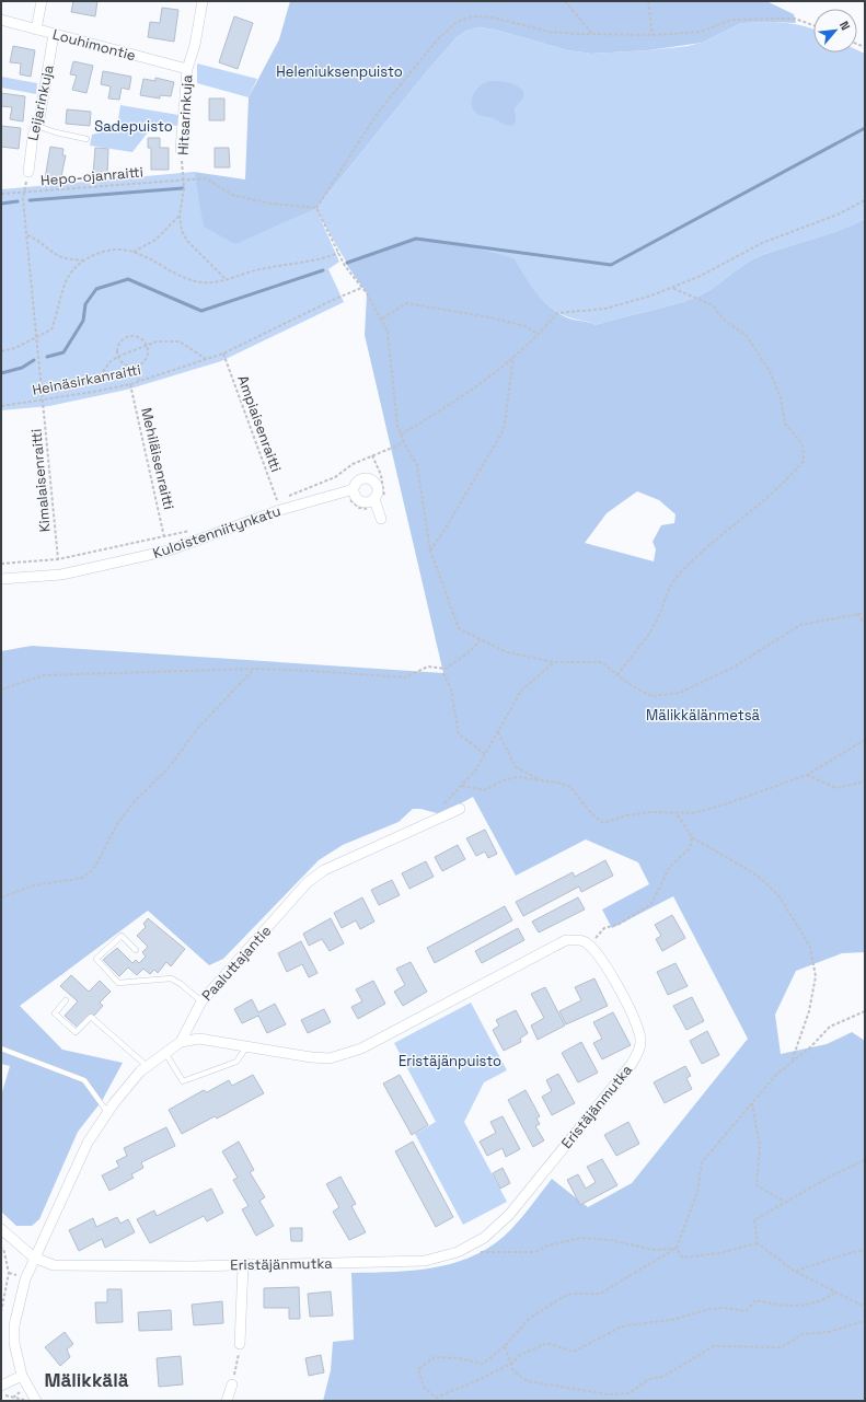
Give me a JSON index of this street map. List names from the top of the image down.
{
  "streets": {
    "street": [
      "Louhimontie",
      "Leijarinkuja",
      "Hitsarinkuja",
      "Kuloistenniitynkatu",
      "Paaluttajantie",
      "Eristäjänmutka"
    ],
    "path": [
      "Hepo-ojanraitti",
      "Heinäsirkanraitti",
      "Ampiaisenraitti",
      "Mehiläisenraitti",
      "Kimalaisenraitti"
    ]
  },
  "crossings": [
    ["Louhimontie", "Leijarinkuja"],
    ["Louhimontie", "Hitsarinkuja"],
    ["Hitsarinkuja", "Hepo-ojanraitti"],
    ["Hepo-ojanraitti", "Kimalaisenraitti"],
    ["Heinäsirkanraitti", "Ampiaisenraitti"],
    ["Heinäsirkanraitti", "Mehiläisenraitti"],
    ["Heinäsirkanraitti", "Kimalaisenraitti"],
    ["Paaluttajantie", "Eristäjänmutka"]
  ],
  "districts": ["Mälikkälä"],
  "parks": [
    "Heleniuksenpuisto",
    "Sadepuisto",
    "Mälikkälänmetsä",
    "Eristäjänpuisto"
  ],
  "north": "top right"
}
